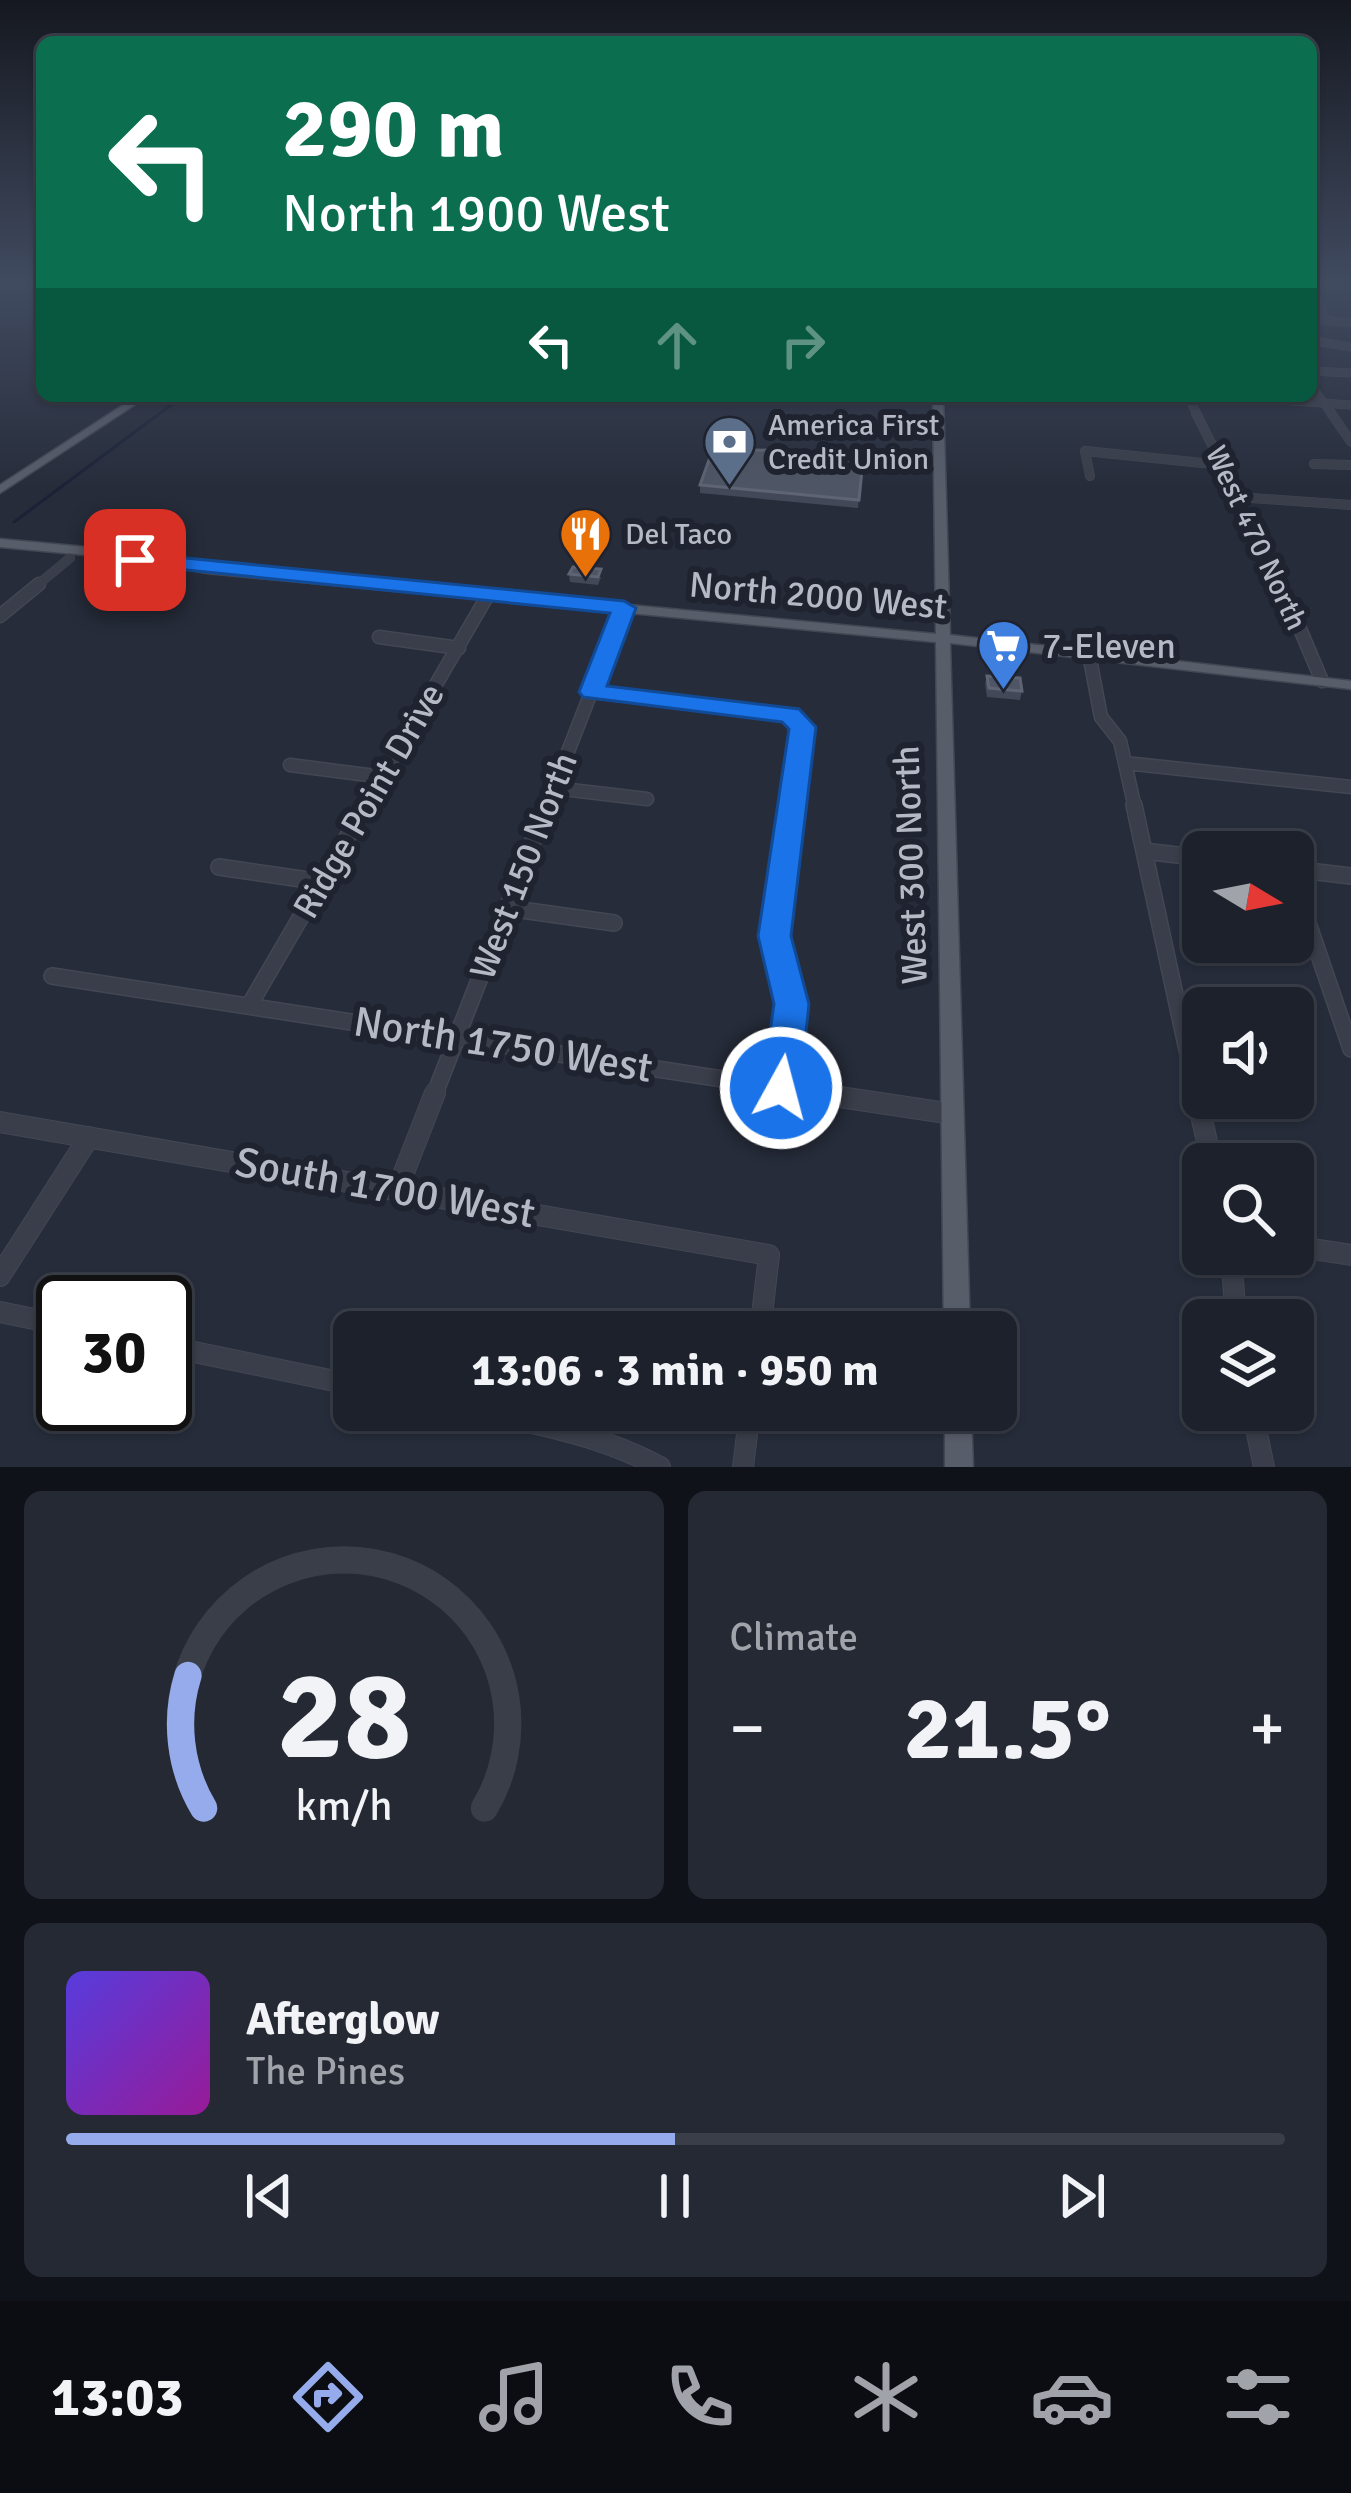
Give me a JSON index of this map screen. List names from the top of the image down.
{
  "streets": {
    "main road": ["North 2000 West", "West 300 North"],
    "street": [
      "West 470 North",
      "Ridge Point Drive",
      "West 150 North",
      "North 1750 West",
      "South 1700 West"
    ]
  },
  "crossings": [
    ["West 470 North", "North 2000 West"],
    ["North 2000 West", "Ridge Point Drive"],
    ["North 2000 West", "West 300 North"],
    ["North 2000 West", "West 150 North"],
    ["Ridge Point Drive", "North 1750 West"],
    ["West 300 North", "North 1750 West"],
    ["West 150 North", "North 1750 West"],
    ["West 150 North", "South 1700 West"]
  ],
  "places": {
    "bank": ["America First Credit Union"],
    "restaurant": ["Del Taco"],
    "supermarket": ["7-Eleven"]
  },
  "north": "right",
  "page": {
    "turn": ["290 m", "North 1900 West"],
    "limit": "30",
    "trip": "13:06 · 3 min · 950 m",
    "tile": "Climate",
    "heat": ["−", "21.5°", "+"],
    "song": ["Afterglow", "The Pines"],
    "tabs": "13:03",
    "gauge": ["28", "km/h"]
  }
}
